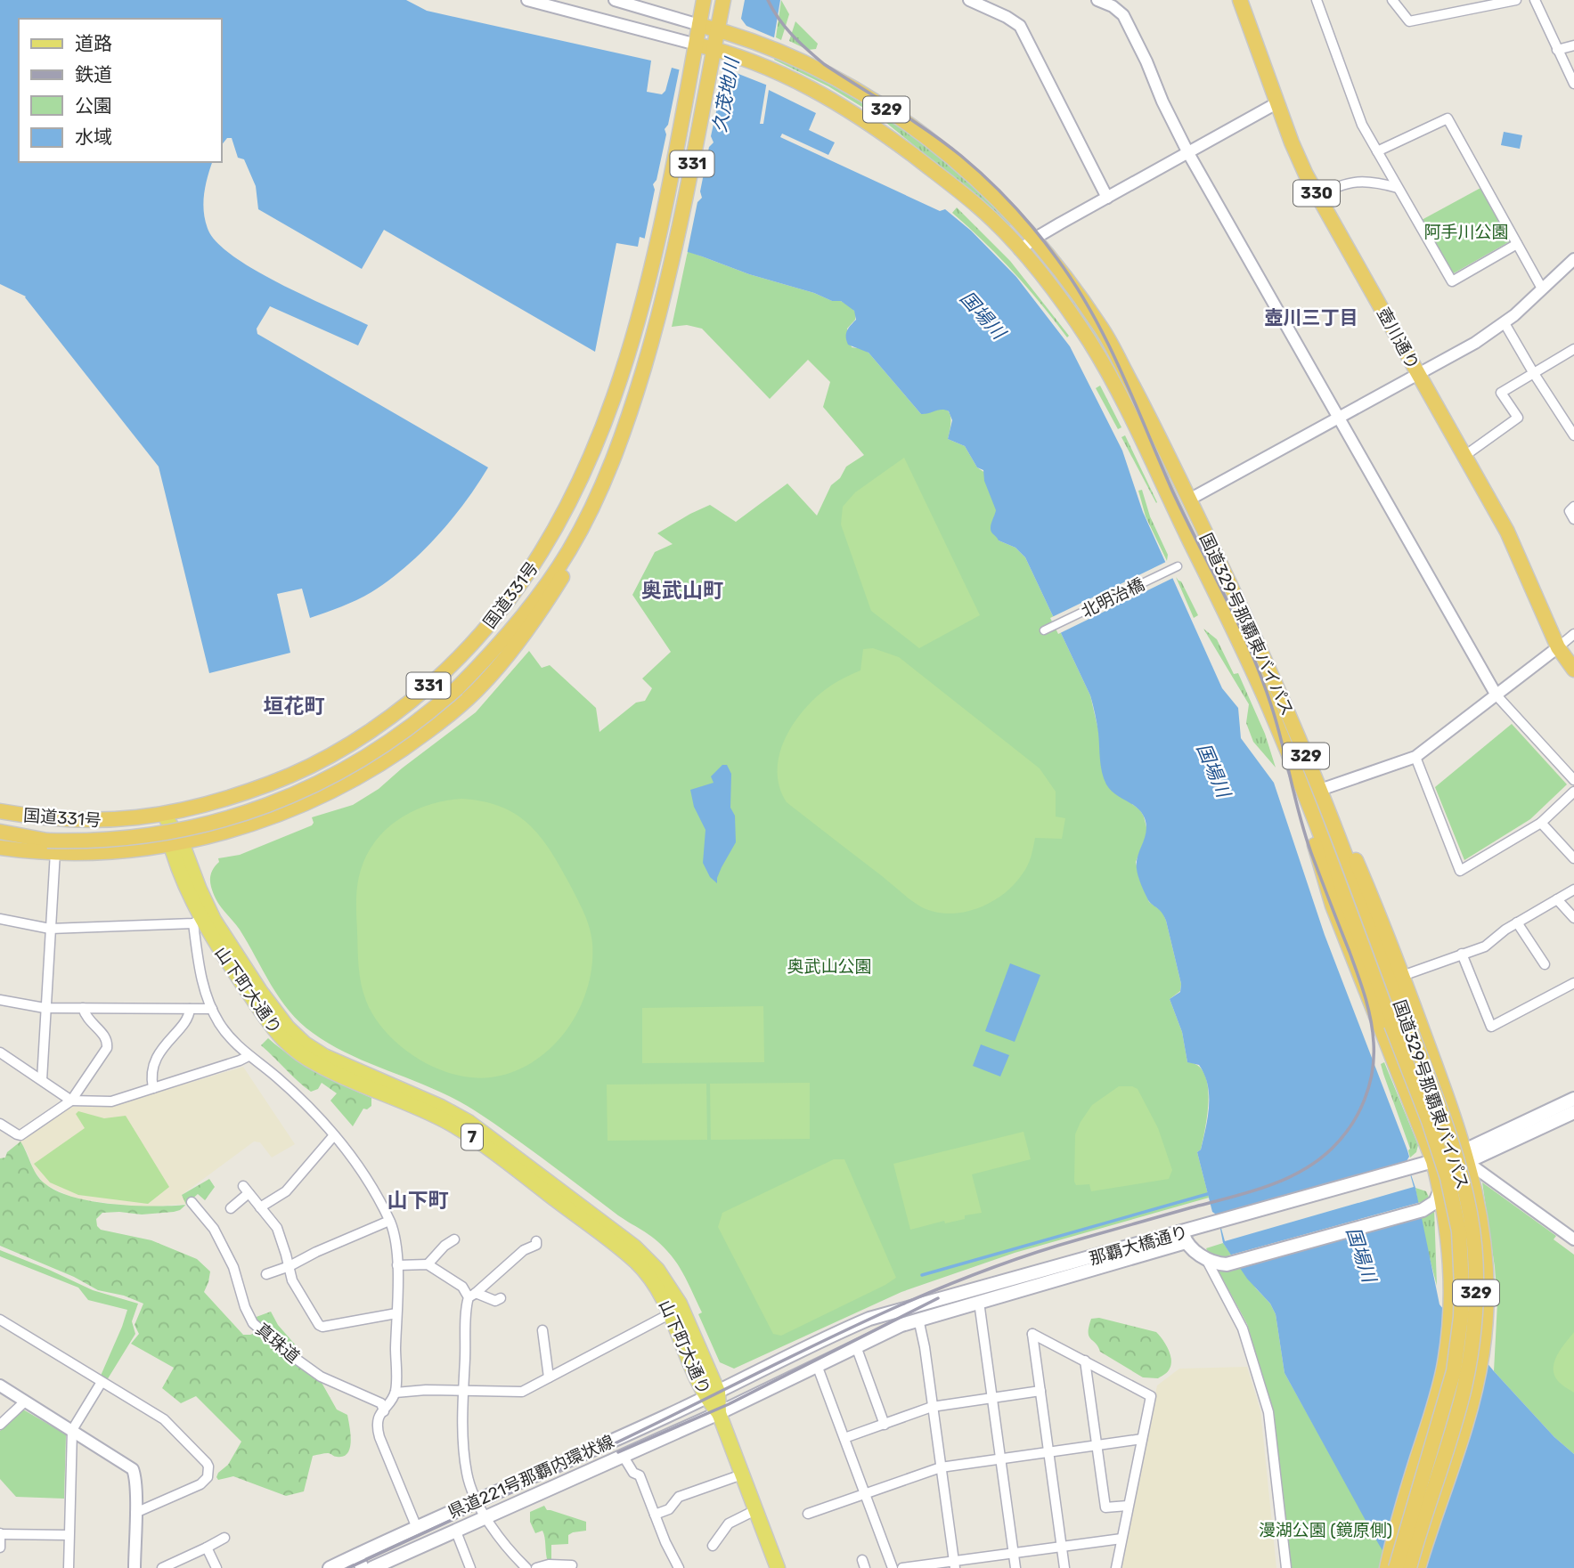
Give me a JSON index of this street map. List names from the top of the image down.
{
  "streets": {
    "highway": [
      "329",
      "331",
      "330",
      "壺川通り",
      "国道331号",
      "国道329号那覇東バイパス"
    ],
    "main road": [
      "山下町大通り",
      "7",
      "那覇大橋通り",
      "県道221号那覇内環状線"
    ],
    "street": ["北明治橋", "真珠道"]
  },
  "crossings": [
    ["国道331号", "国道329号那覇東バイパス"],
    ["国道331号", "山下町大通り"],
    ["山下町大通り", "7"],
    ["山下町大通り", "那覇大橋通り"],
    ["山下町大通り", "県道221号那覇内環状線"],
    ["7", "那覇大橋通り"],
    ["7", "県道221号那覇内環状線"],
    ["那覇大橋通り", "県道221号那覇内環状線"]
  ],
  "districts": [
    "壺川三丁目",
    "奥武山町",
    "垣花町",
    "山下町"
  ],
  "water": ["久茂地川", "国場川"],
  "parks": ["阿手川公園", "奥武山公園", "漫湖公園 (鏡原側)"],
  "legend": [
    "道路",
    "鉄道",
    "公園",
    "水域"
  ]
}
